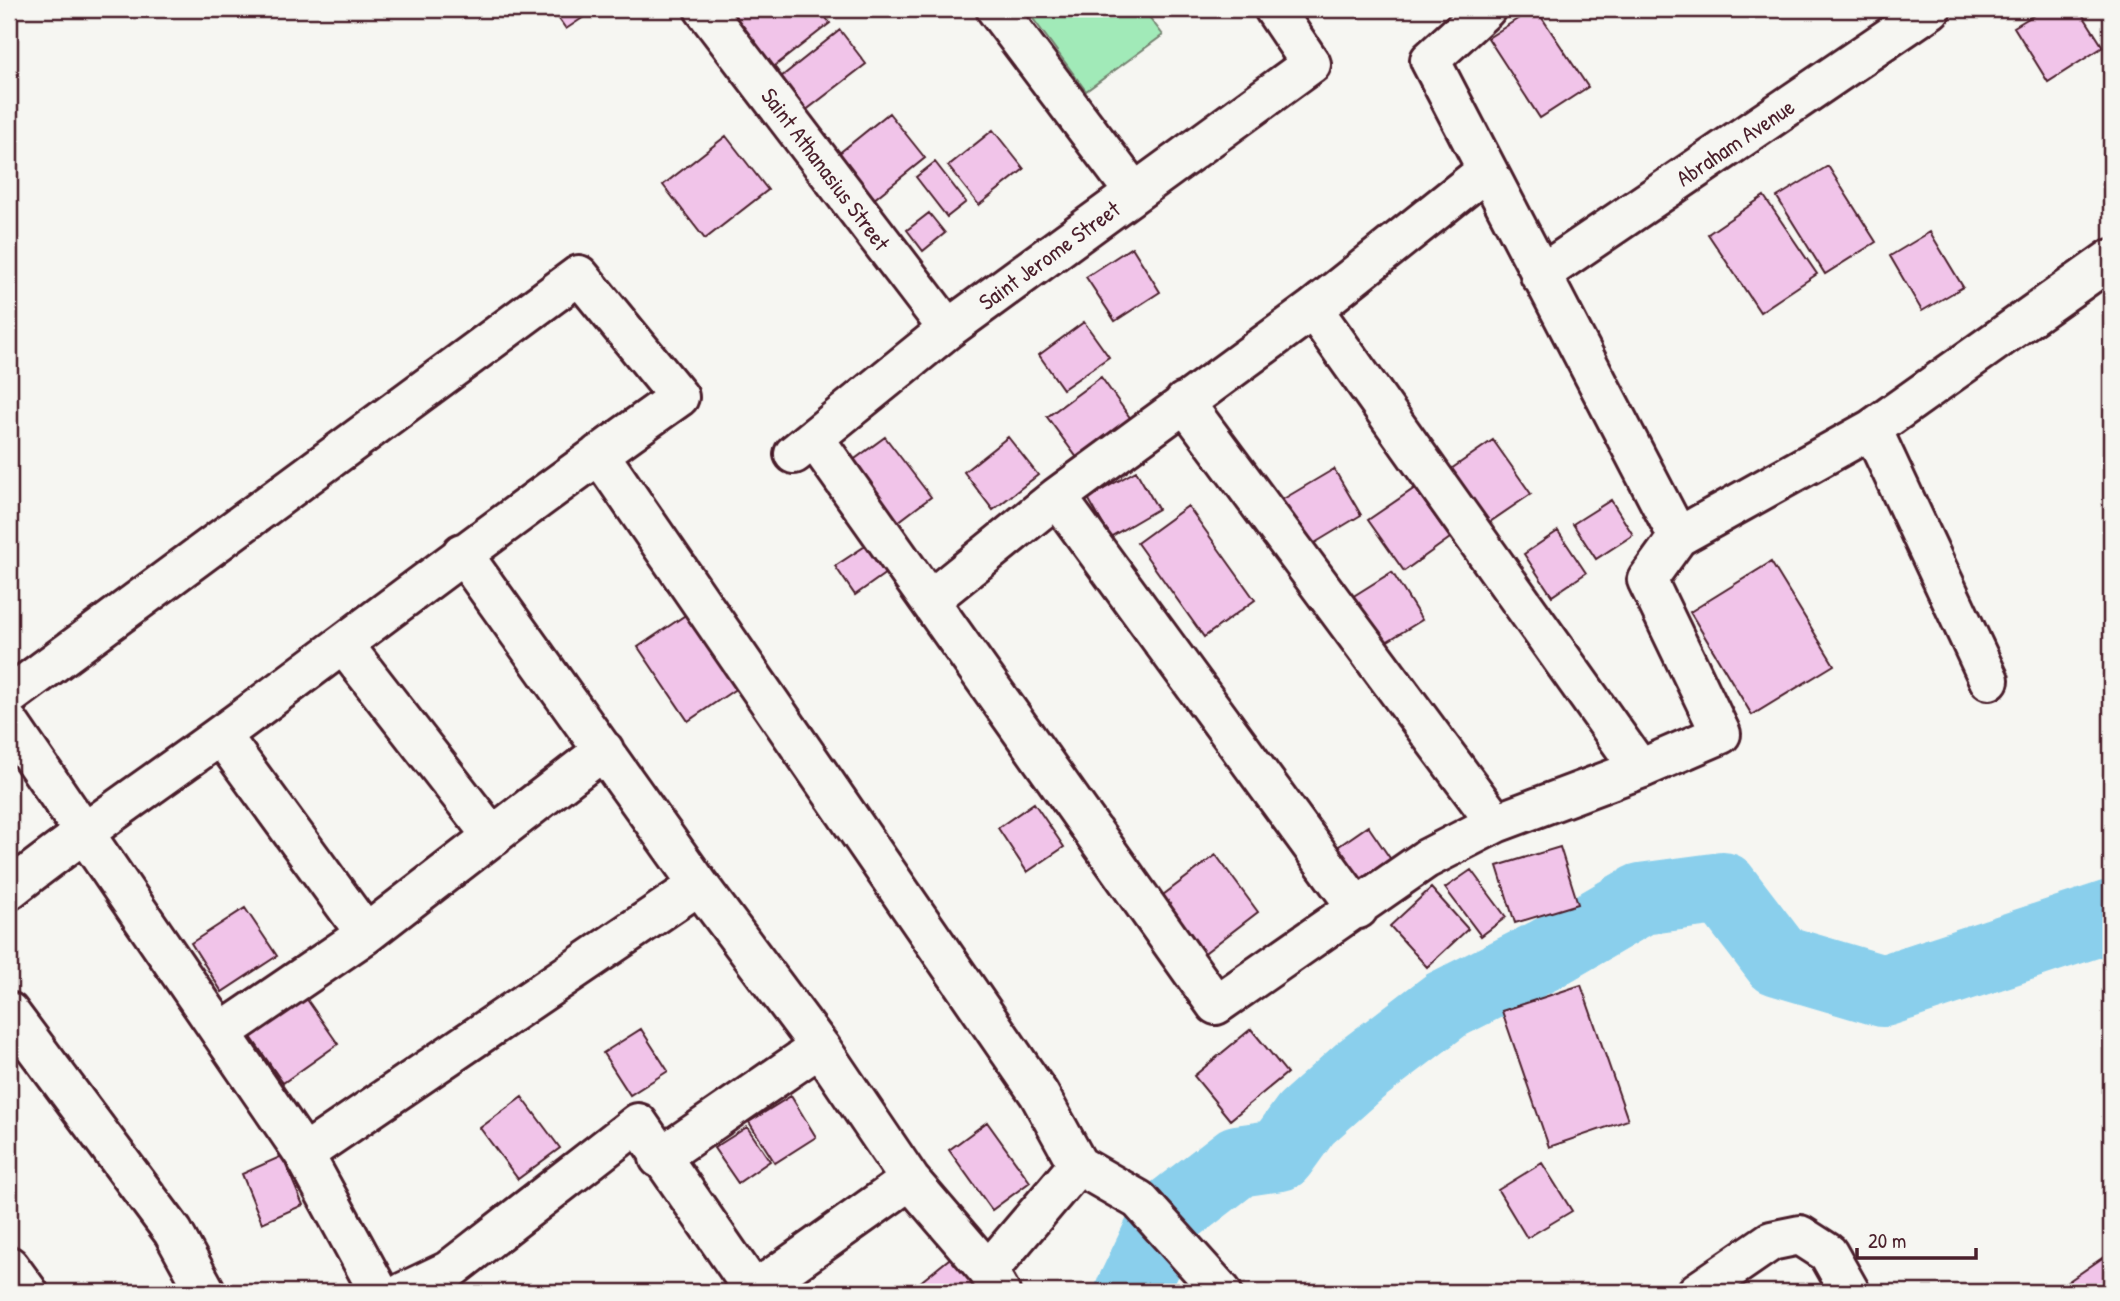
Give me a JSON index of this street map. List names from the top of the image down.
{
  "streets": {
    "street": ["Abraham Avenue", "Saint Athanasius Street", "Saint Jerome Street"]
  },
  "crossings": [
    ["Saint Athanasius Street", "Saint Jerome Street"]
  ],
  "scale_bar": "20 m"
}
